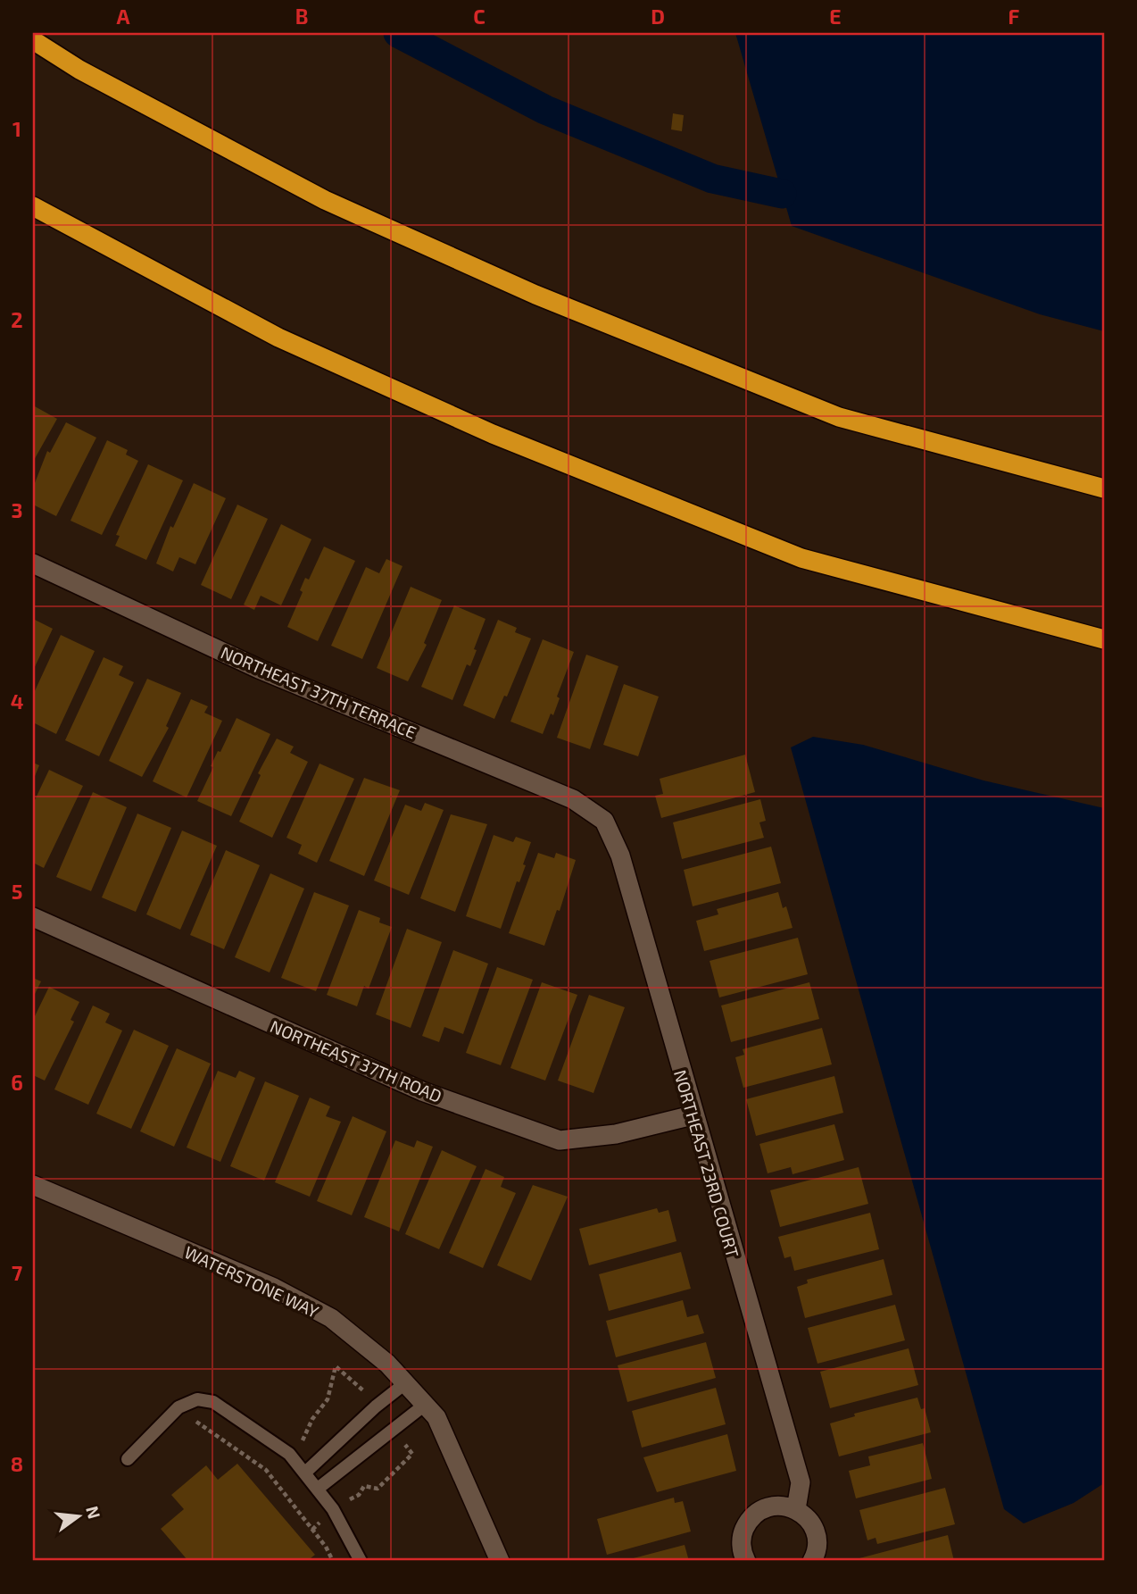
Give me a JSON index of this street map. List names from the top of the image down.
{
  "streets": {
    "street": [
      "NORTHEAST 37TH TERRACE",
      "NORTHEAST 37TH ROAD",
      "NORTHEAST 23RD COURT",
      "WATERSTONE WAY"
    ]
  },
  "crossings": [
    ["NORTHEAST 37TH TERRACE", "NORTHEAST 23RD COURT"],
    ["NORTHEAST 37TH ROAD", "NORTHEAST 23RD COURT"]
  ],
  "north": "right",
  "grid": {
    "columns": [
      "A",
      "B",
      "C",
      "D",
      "E",
      "F"
    ],
    "rows": [
      "1",
      "2",
      "3",
      "4",
      "5",
      "6",
      "7",
      "8"
    ]
  }
}
